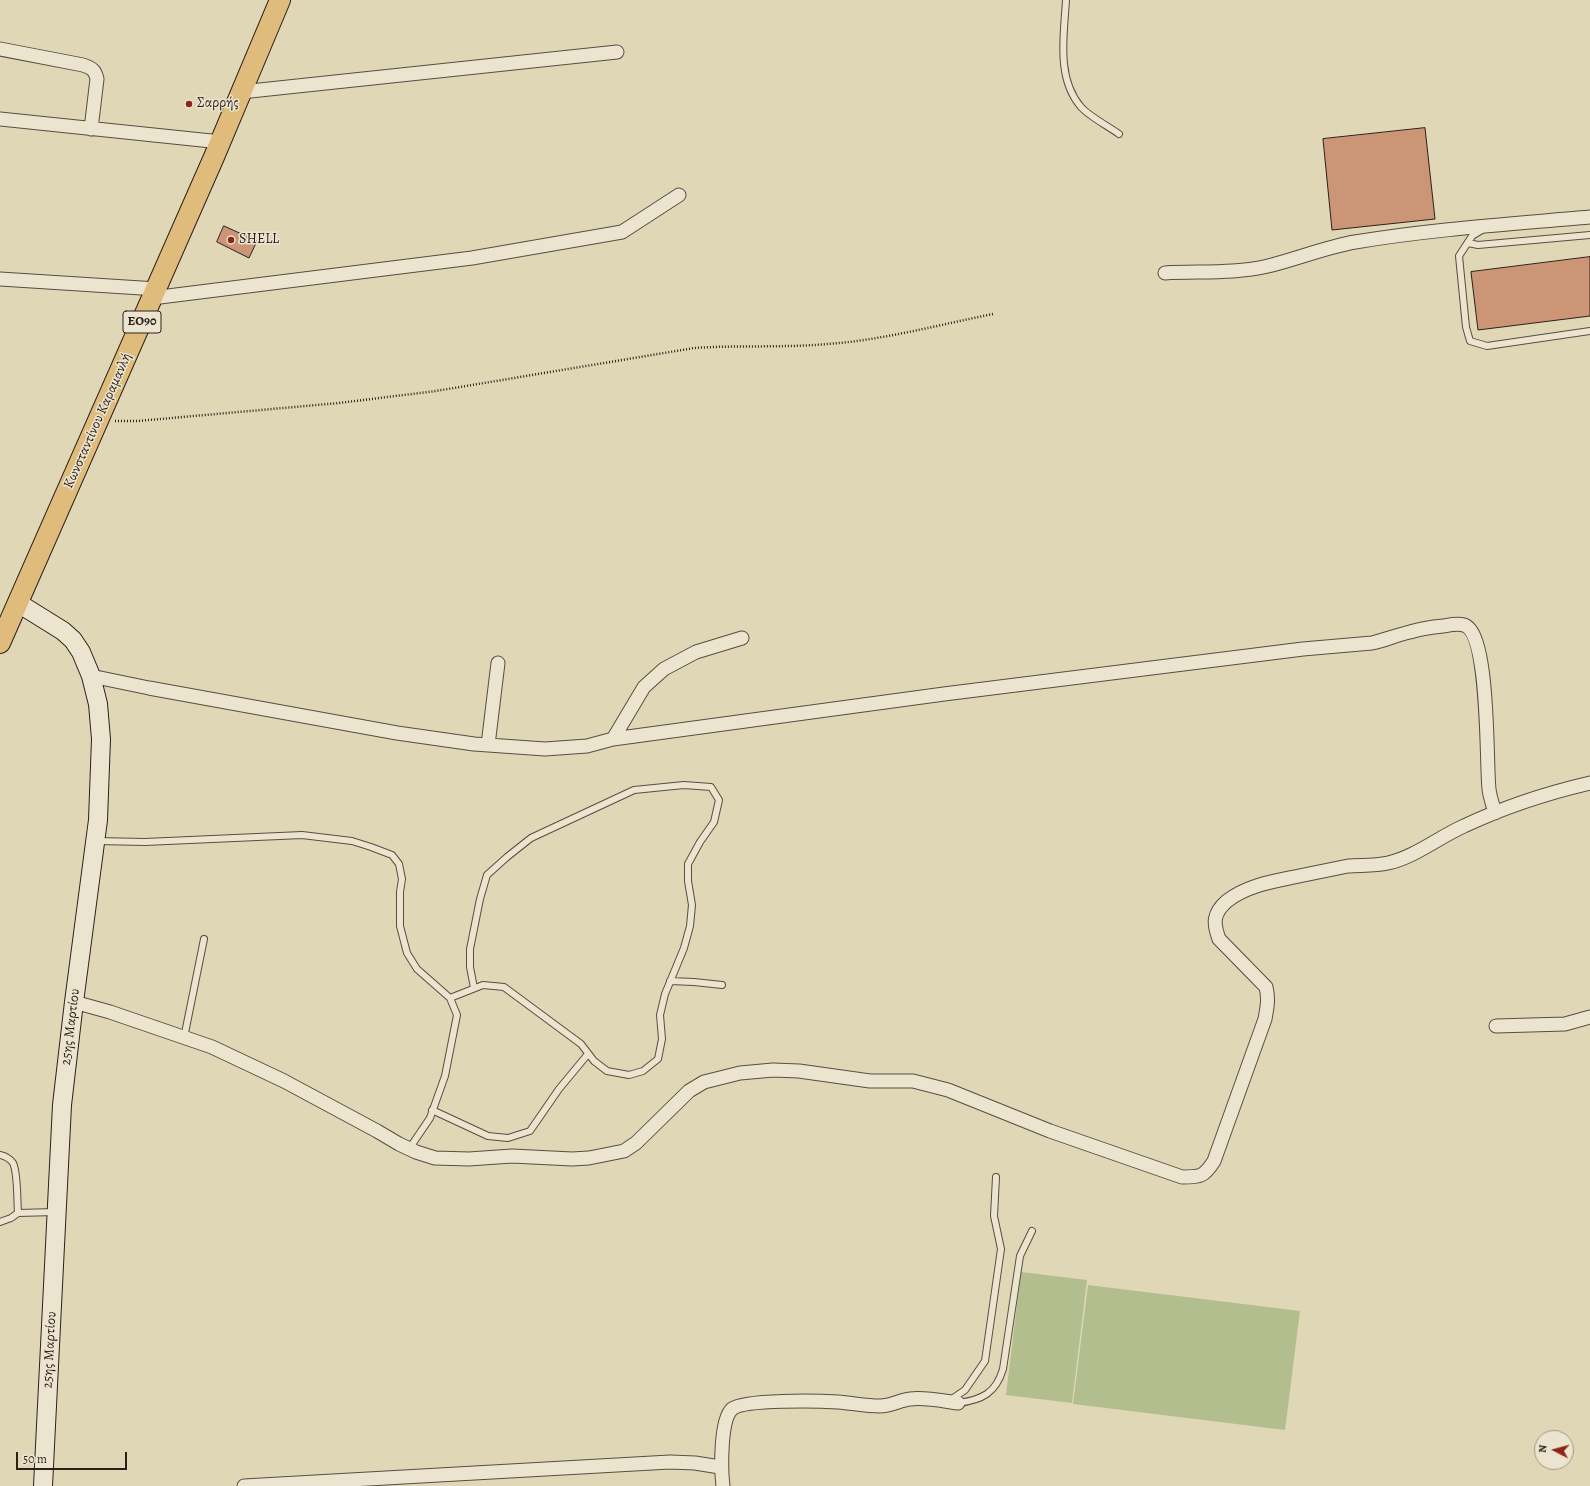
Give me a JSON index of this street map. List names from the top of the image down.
{
  "streets": {
    "main road": ["ΕΟ90", "Κωνσταντίνου Καραμανλή", "25ης Μαρτίου"]
  },
  "crossings": [
    ["Κωνσταντίνου Καραμανλή", "25ης Μαρτίου"]
  ],
  "places": ["Σαρρής", "SHELL"],
  "scale_bar": "50 m",
  "north": "left"
}
